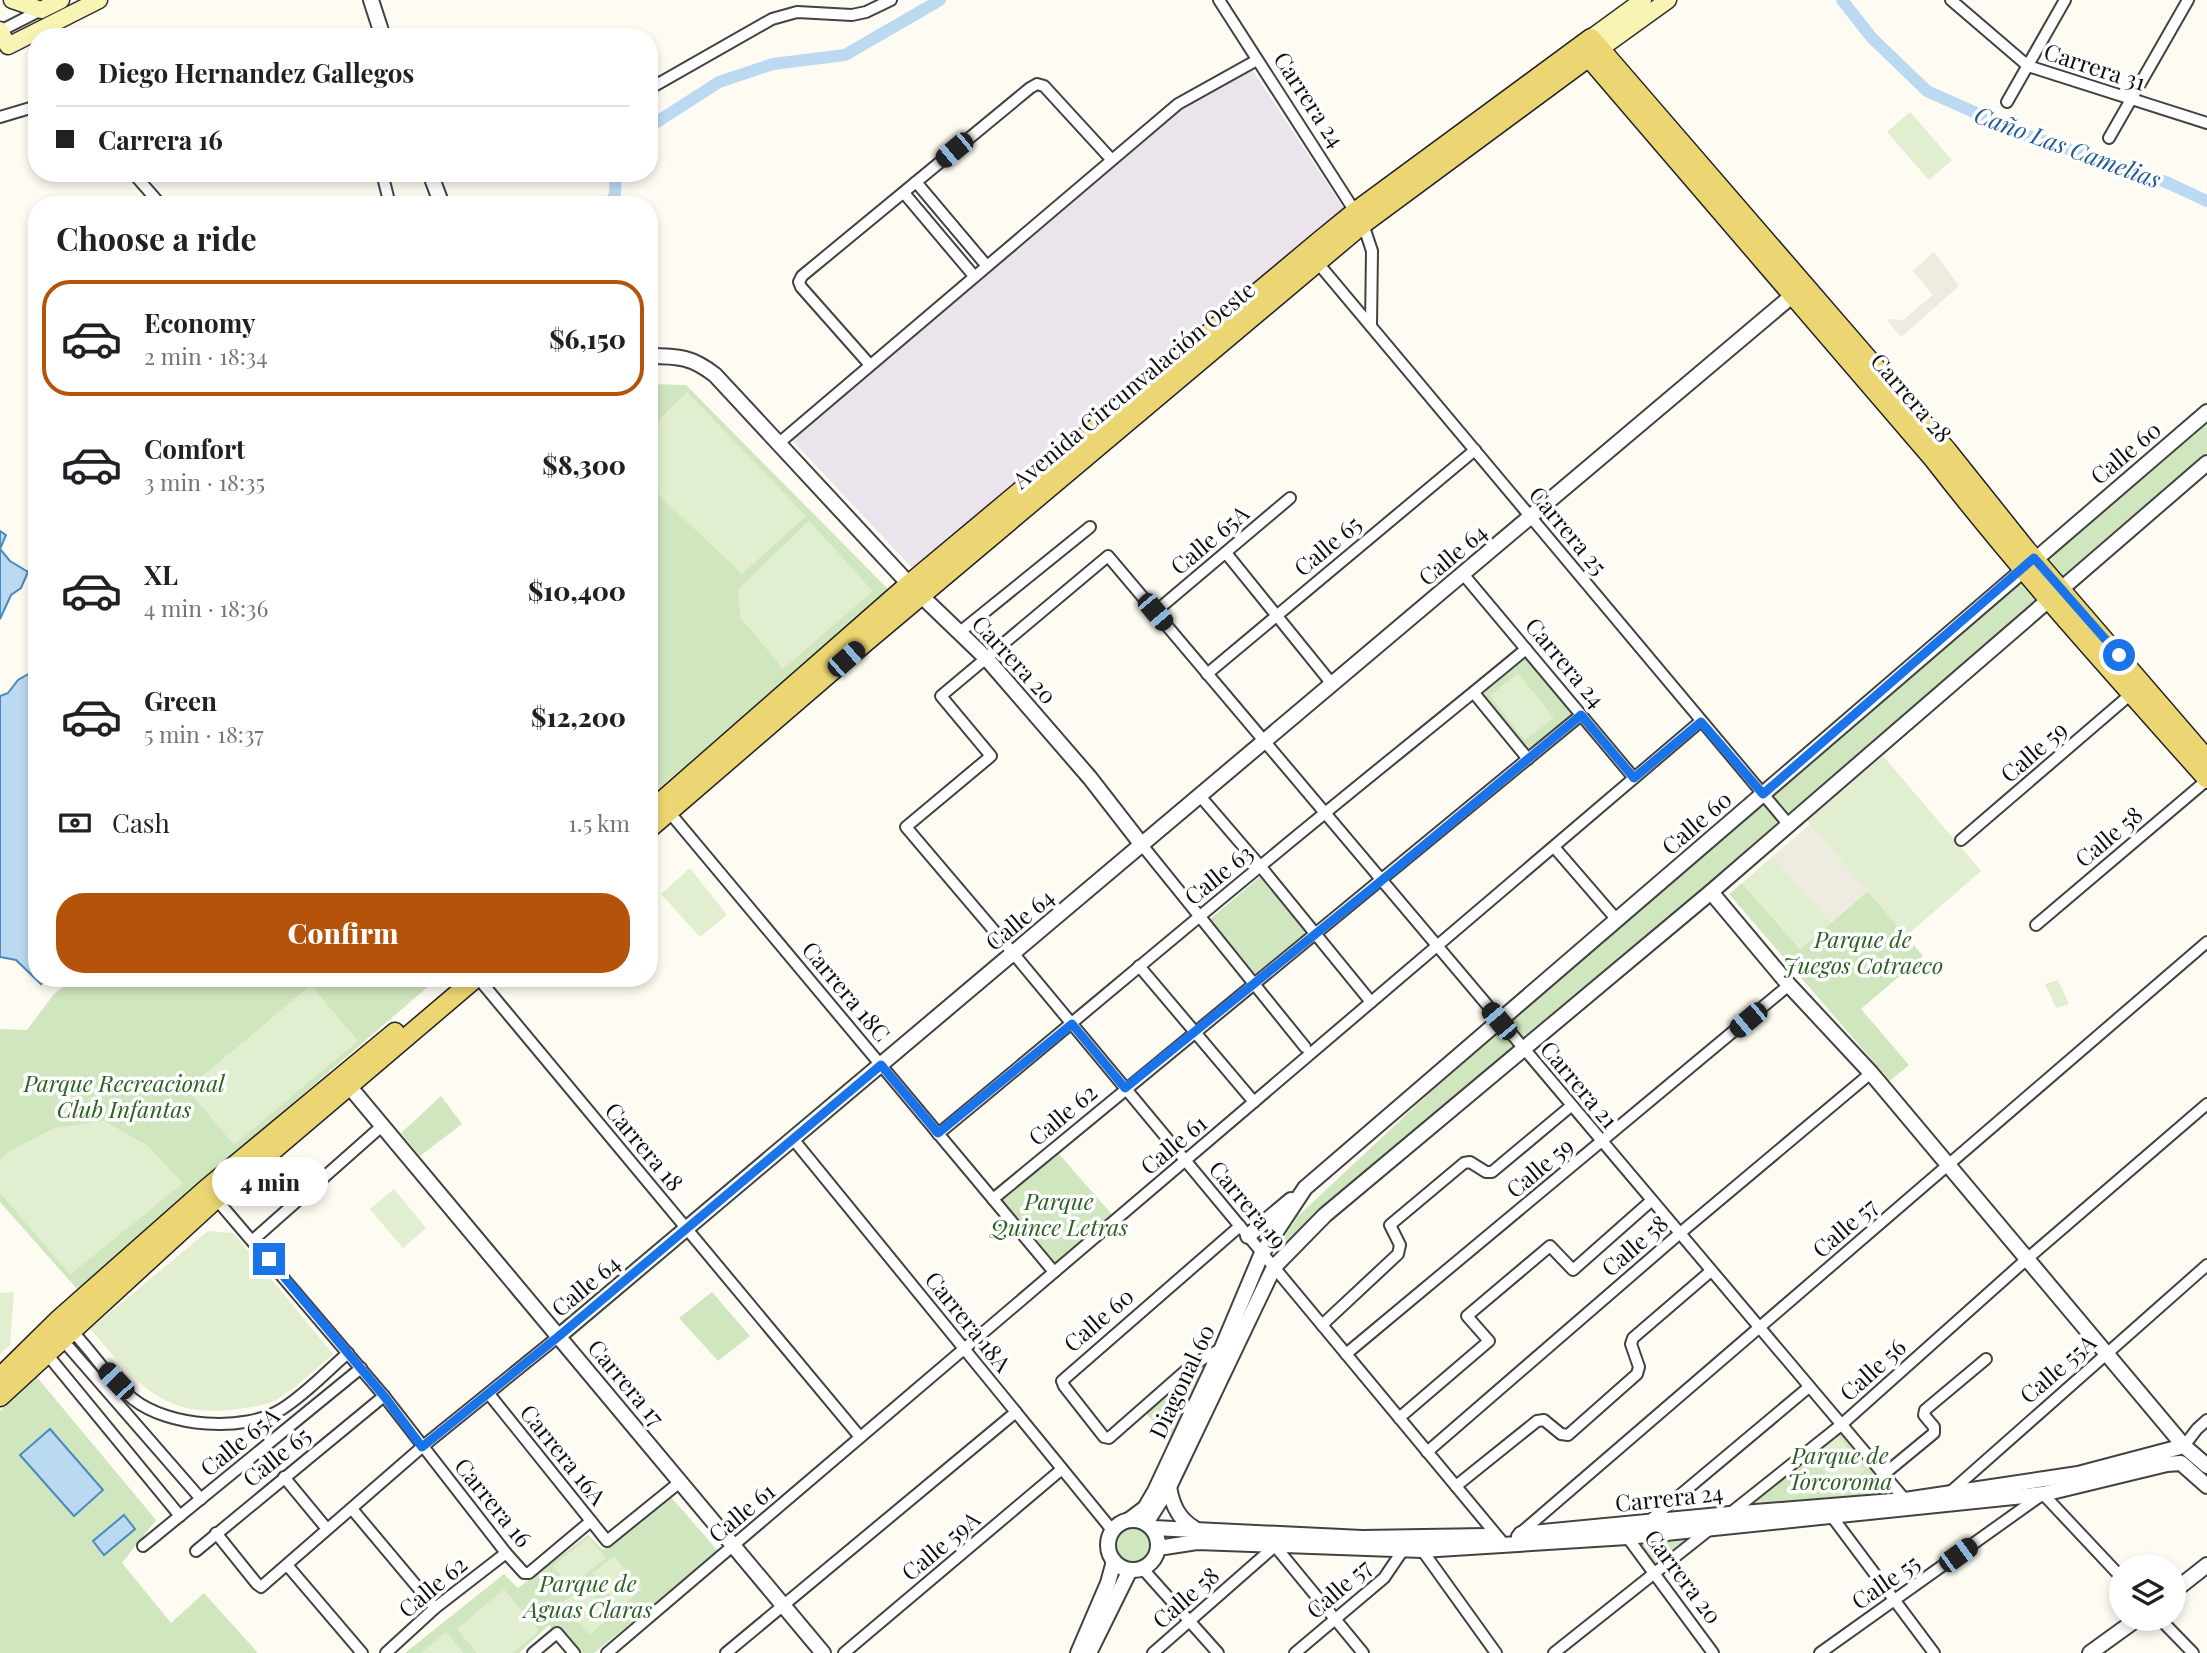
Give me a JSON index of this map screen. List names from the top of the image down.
{
  "streets": {
    "main road": ["Avenida Circunvalación Oeste", "Carrera 28"],
    "street": [
      "Carrera 31",
      "Carrera 24",
      "Calle 60",
      "Carrera 25",
      "Calle 65A",
      "Calle 65",
      "Calle 64",
      "Carrera 20",
      "Calle 59",
      "Calle 58",
      "Calle 63",
      "Carrera 18C",
      "Carrera 21",
      "Calle 62",
      "Calle 61",
      "Carrera 18",
      "Carrera 19",
      "Calle 57",
      "Carrera 18A",
      "Calle 55A",
      "Calle 56",
      "Diagonal 60",
      "Carrera 17",
      "Carrera 16A",
      "Carrera 16",
      "Calle 59A",
      "Calle 55"
    ]
  },
  "crossings": [
    ["Carrera 24", "Avenida Circunvalación Oeste"],
    ["Carrera 24", "Carrera 25"],
    ["Carrera 24", "Calle 64"],
    ["Carrera 24", "Carrera 20"],
    ["Carrera 24", "Calle 58"],
    ["Carrera 24", "Calle 63"],
    ["Carrera 24", "Carrera 21"],
    ["Carrera 24", "Calle 62"],
    ["Carrera 24", "Calle 61"],
    ["Carrera 24", "Carrera 19"],
    ["Carrera 24", "Calle 57"],
    ["Carrera 24", "Carrera 18A"],
    ["Carrera 24", "Calle 55A"],
    ["Carrera 24", "Calle 56"],
    ["Carrera 24", "Diagonal 60"],
    ["Carrera 24", "Calle 55"],
    ["Avenida Circunvalación Oeste", "Carrera 28"],
    ["Avenida Circunvalación Oeste", "Carrera 25"],
    ["Avenida Circunvalación Oeste", "Carrera 20"],
    ["Avenida Circunvalación Oeste", "Carrera 18C"],
    ["Carrera 28", "Calle 60"],
    ["Carrera 28", "Calle 64"],
    ["Carrera 28", "Calle 59"],
    ["Carrera 28", "Calle 58"],
    ["Calle 60", "Carrera 25"],
    ["Calle 60", "Carrera 21"],
    ["Calle 60", "Carrera 19"],
    ["Calle 60", "Diagonal 60"],
    ["Carrera 25", "Calle 65"],
    ["Carrera 25", "Calle 64"],
    ["Carrera 25", "Calle 61"],
    ["Calle 65A", "Carrera 21"],
    ["Calle 65A", "Carrera 16"],
    ["Calle 65", "Calle 64"],
    ["Calle 65", "Carrera 21"],
    ["Calle 65", "Carrera 16"],
    ["Calle 64", "Carrera 20"],
    ["Calle 64", "Carrera 18C"],
    ["Calle 64", "Carrera 21"],
    ["Calle 64", "Carrera 18"],
    ["Calle 64", "Carrera 19"],
    ["Calle 64", "Carrera 18A"],
    ["Calle 64", "Carrera 17"],
    ["Calle 64", "Carrera 16A"],
    ["Calle 64", "Carrera 16"],
    ["Carrera 20", "Calle 63"],
    ["Carrera 20", "Carrera 21"],
    ["Carrera 20", "Calle 62"],
    ["Carrera 20", "Carrera 19"],
    ["Carrera 20", "Calle 56"],
    ["Calle 59", "Carrera 21"],
    ["Calle 59", "Carrera 19"],
    ["Calle 58", "Carrera 21"],
    ["Calle 58", "Carrera 19"],
    ["Calle 63", "Carrera 18C"],
    ["Calle 63", "Carrera 21"],
    ["Calle 63", "Carrera 19"],
    ["Carrera 18C", "Calle 62"],
    ["Carrera 18C", "Calle 61"],
    ["Carrera 21", "Calle 62"],
    ["Carrera 21", "Calle 61"],
    ["Carrera 21", "Carrera 19"],
    ["Carrera 21", "Calle 57"],
    ["Carrera 21", "Calle 56"],
    ["Calle 62", "Carrera 19"],
    ["Calle 62", "Carrera 16"],
    ["Calle 61", "Carrera 18"],
    ["Calle 61", "Carrera 19"],
    ["Calle 61", "Carrera 18A"],
    ["Calle 61", "Carrera 17"],
    ["Carrera 19", "Calle 57"],
    ["Carrera 19", "Diagonal 60"],
    ["Carrera 18A", "Diagonal 60"],
    ["Carrera 18A", "Calle 59A"],
    ["Carrera 17", "Carrera 16A"],
    ["Carrera 16A", "Carrera 16"]
  ],
  "water": ["Caño Las Camelias"],
  "parks": [
    "Parque de Juegos Cotraeco",
    "Parque Recreacional Club Infantas",
    "Parque Quince Letras",
    "Parque de Torcoroma",
    "Parque de Aguas Claras"
  ],
  "page": {
    "banner": ["Diego Hernandez Gallegos", "Carrera 16"],
    "heading": "Choose a ride",
    "list": [
      {
        "name": "Economy",
        "note": "2 min · 18:34",
        "value": "$6,150"
      },
      {
        "name": "Comfort",
        "note": "3 min · 18:35",
        "value": "$8,300"
      },
      {
        "name": "XL",
        "note": "4 min · 18:36",
        "value": "$10,400"
      },
      {
        "name": "Green",
        "note": "5 min · 18:37",
        "value": "$12,200"
      }
    ],
    "pay": ["Cash", "1.5 km"],
    "buttons": "Confirm",
    "bubble": "4 min"
  }
}
